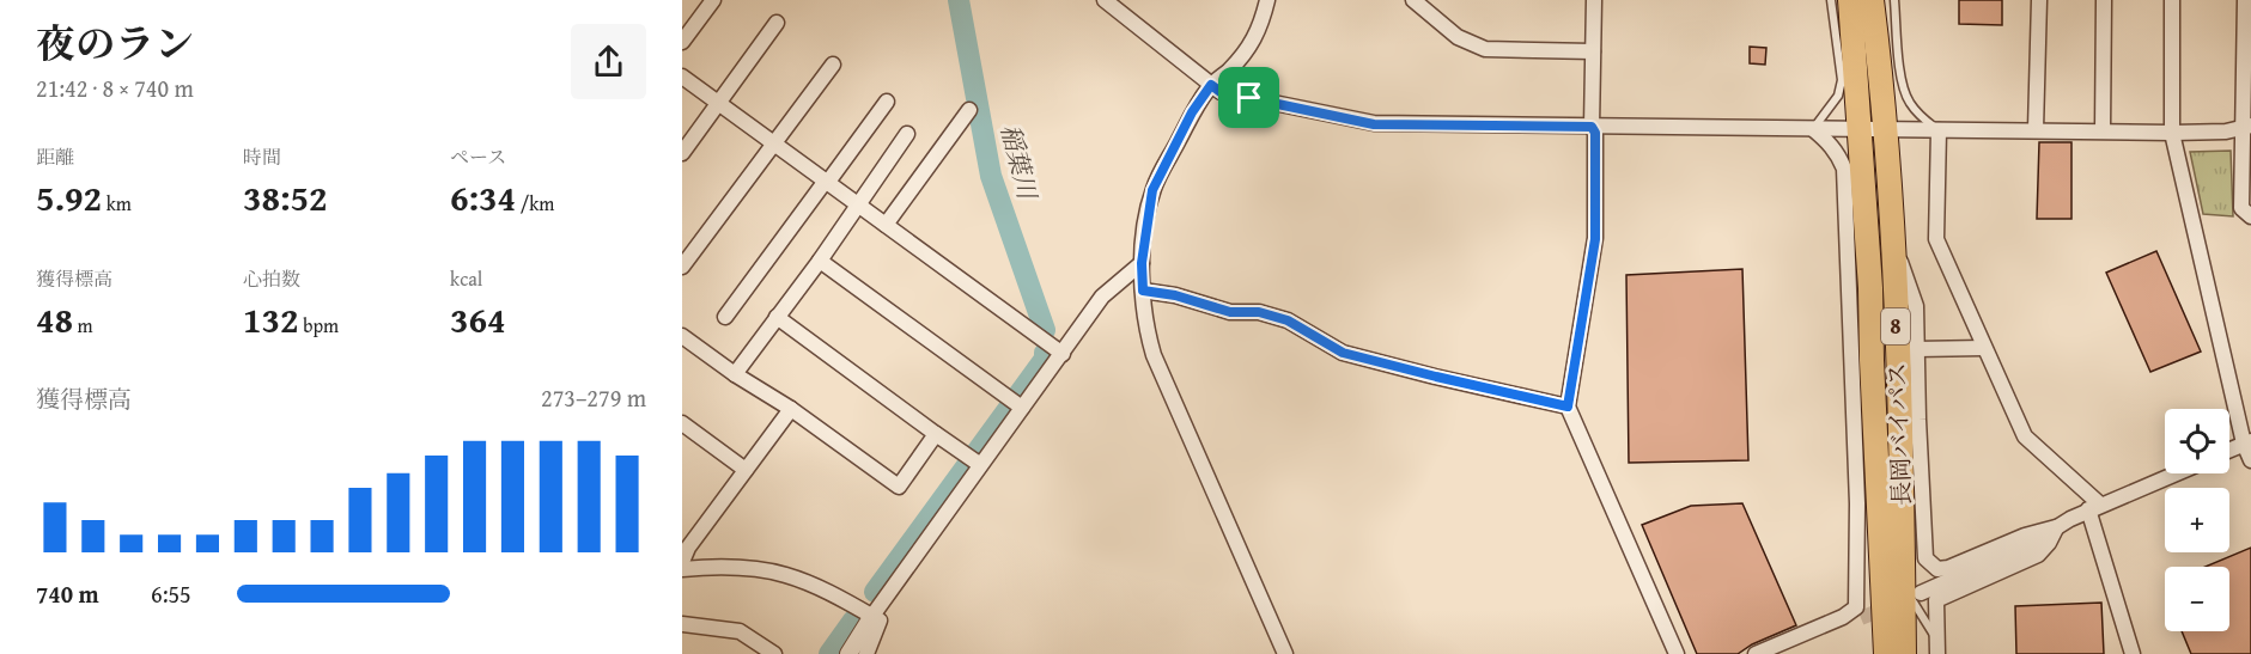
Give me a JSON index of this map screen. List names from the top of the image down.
{
  "streets": {
    "highway": ["8", "長岡バイパス"]
  },
  "water": ["稲葉川"],
  "page": {
    "heading": ["夜のラン", "21:42 · 8 × 740 m"],
    "stats": [
      ["距離", "5.92 km"],
      ["時間", "38:52"],
      ["ペース", "6:34 /km"],
      ["獲得標高", "48 m"],
      ["心拍数", "132 bpm"],
      ["kcal", "364"]
    ],
    "chart": ["獲得標高", "273–279 m"],
    "map_buttons": ["+", "−"],
    "list": [
      {
        "name": "740 m",
        "note": "6:55"
      }
    ]
  }
}
